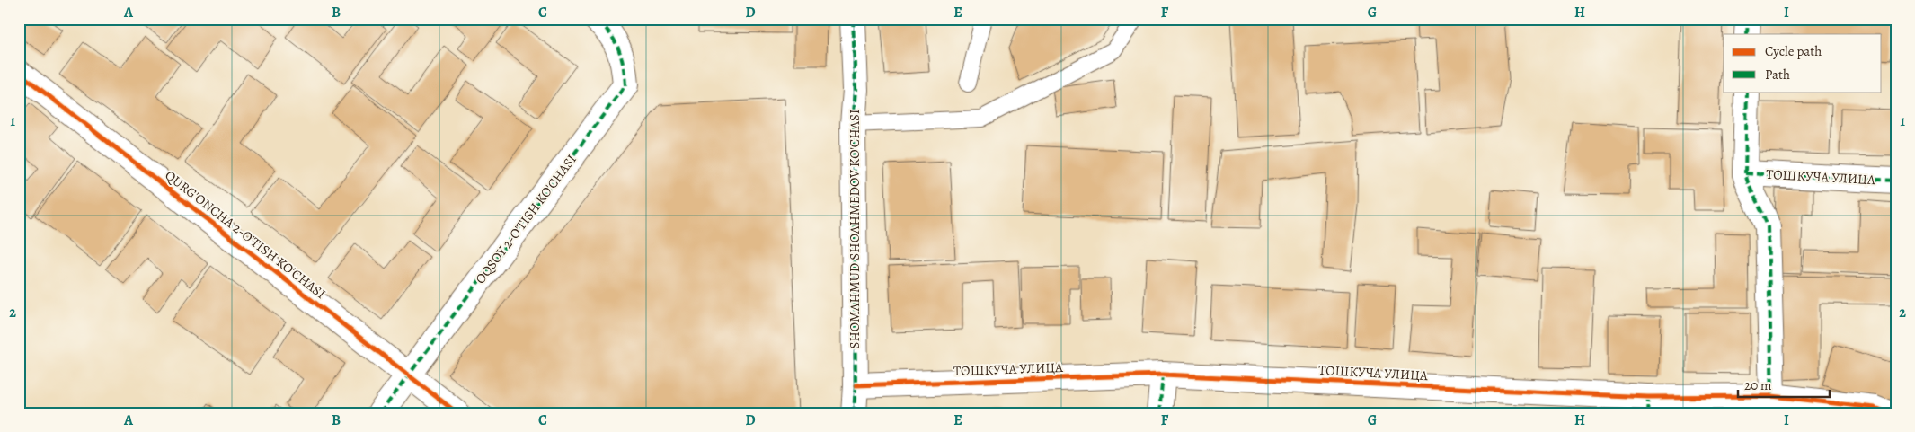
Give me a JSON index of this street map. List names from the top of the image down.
{
  "streets": {
    "street": [
      "ТОШКУЧА УЛИЦА",
      "OQSOY 2-O'TISH KO'CHASI",
      "SHOMAHMUD SHOAHMEDOV KO'CHASI",
      "QURG'ONCHA 2-O'TISH KO'CHASI"
    ]
  },
  "crossings": [
    ["ТОШКУЧА УЛИЦА", "SHOMAHMUD SHOAHMEDOV KO'CHASI"],
    ["OQSOY 2-O'TISH KO'CHASI", "QURG'ONCHA 2-O'TISH KO'CHASI"]
  ],
  "legend": ["Cycle path", "Path"],
  "scale_bar": "20 m",
  "grid": {
    "columns": [
      "A",
      "B",
      "C",
      "D",
      "E",
      "F",
      "G",
      "H",
      "I"
    ],
    "rows": ["1", "2"]
  }
}
